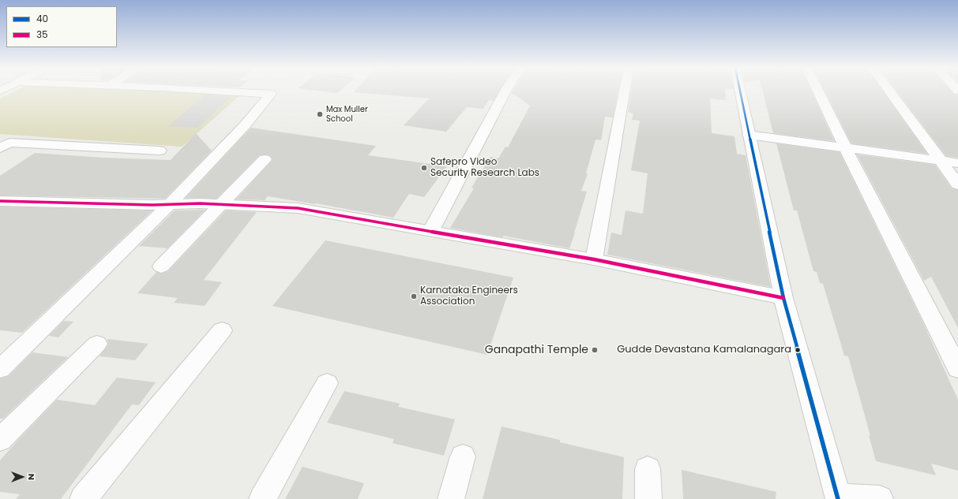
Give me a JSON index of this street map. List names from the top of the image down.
{
  "places": [
    "Max Muller School",
    "Safepro Video Security Research Labs",
    "Karnataka Engineers Association",
    "Ganapathi Temple",
    "Gudde Devastana Kamalanagara"
  ],
  "lines": ["transit line 40", "transit line 35"],
  "legend": ["40", "35"],
  "north": "right"
}
